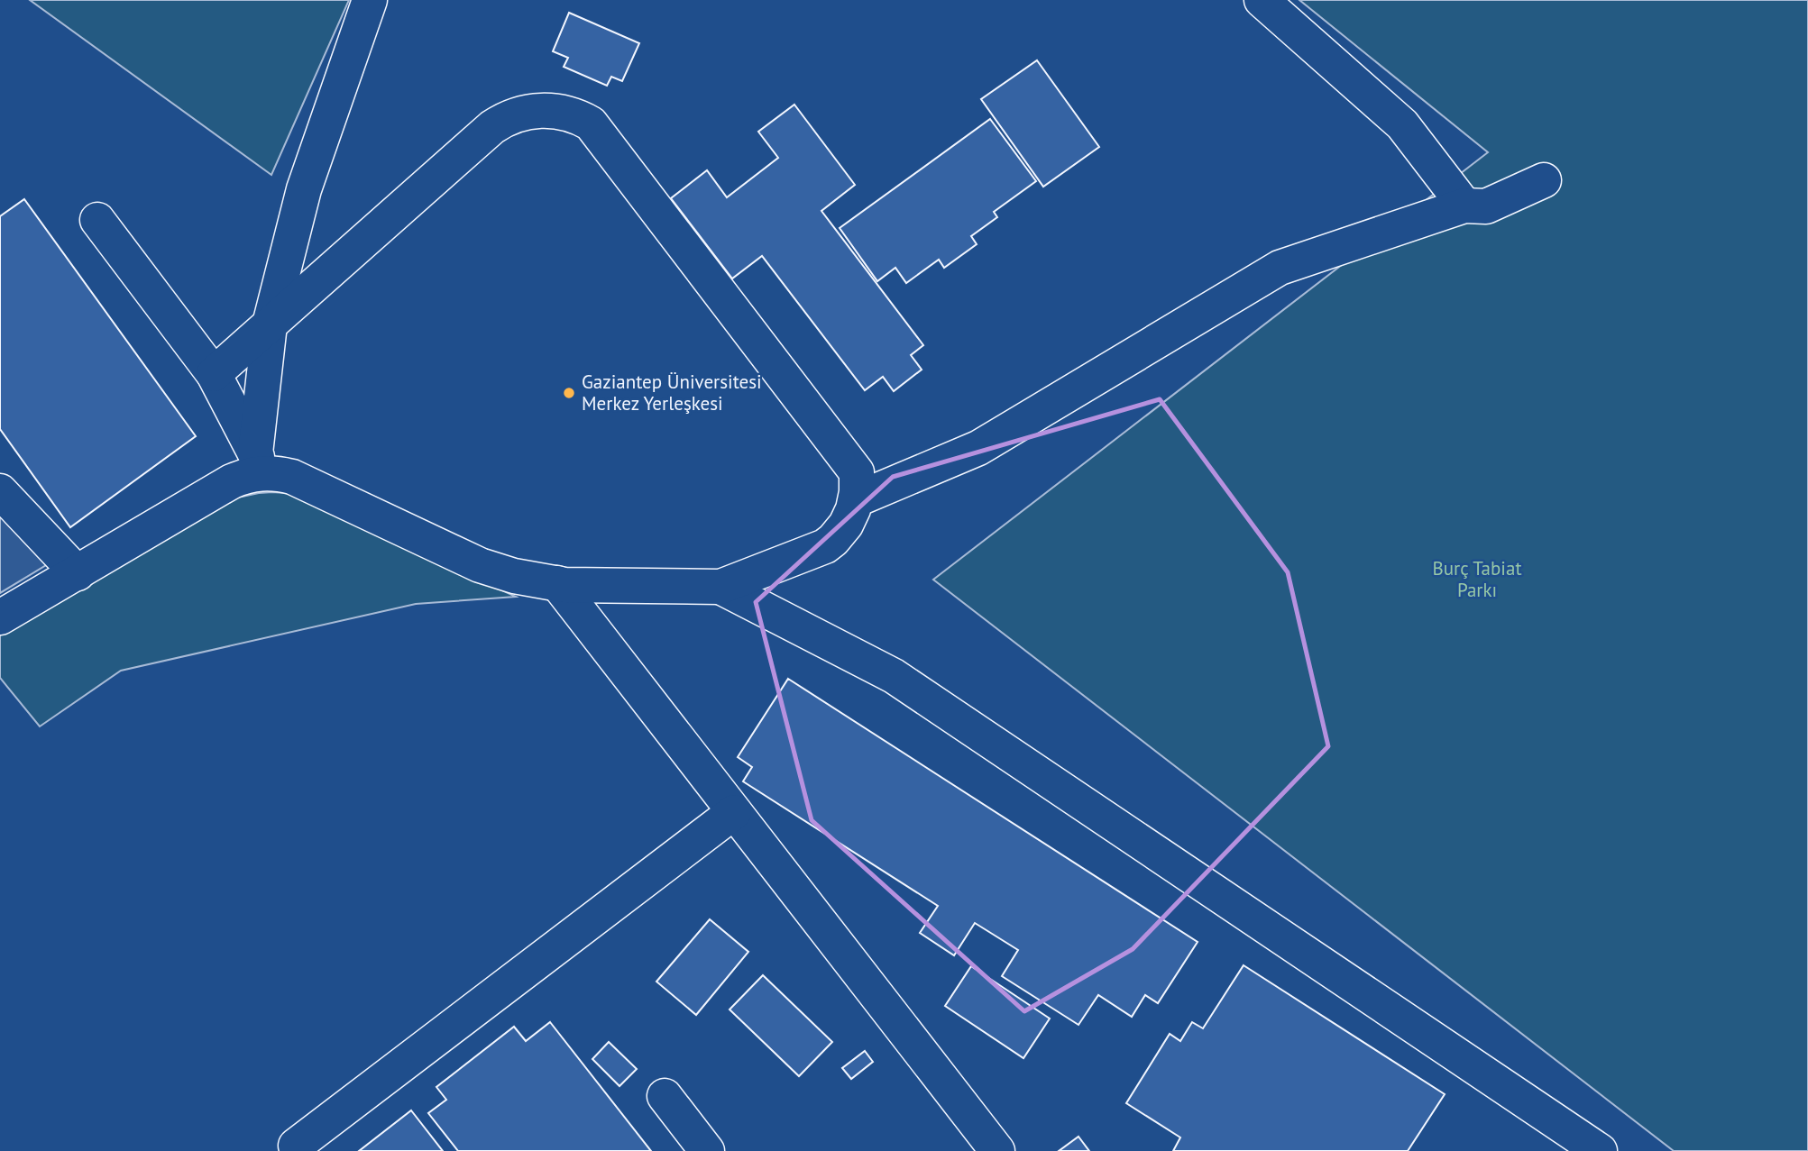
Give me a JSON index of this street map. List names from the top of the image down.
{
  "parks": ["Burç Tabiat Parkı"],
  "places": ["Gaziantep Üniversitesi Merkez Yerleşkesi"]
}
